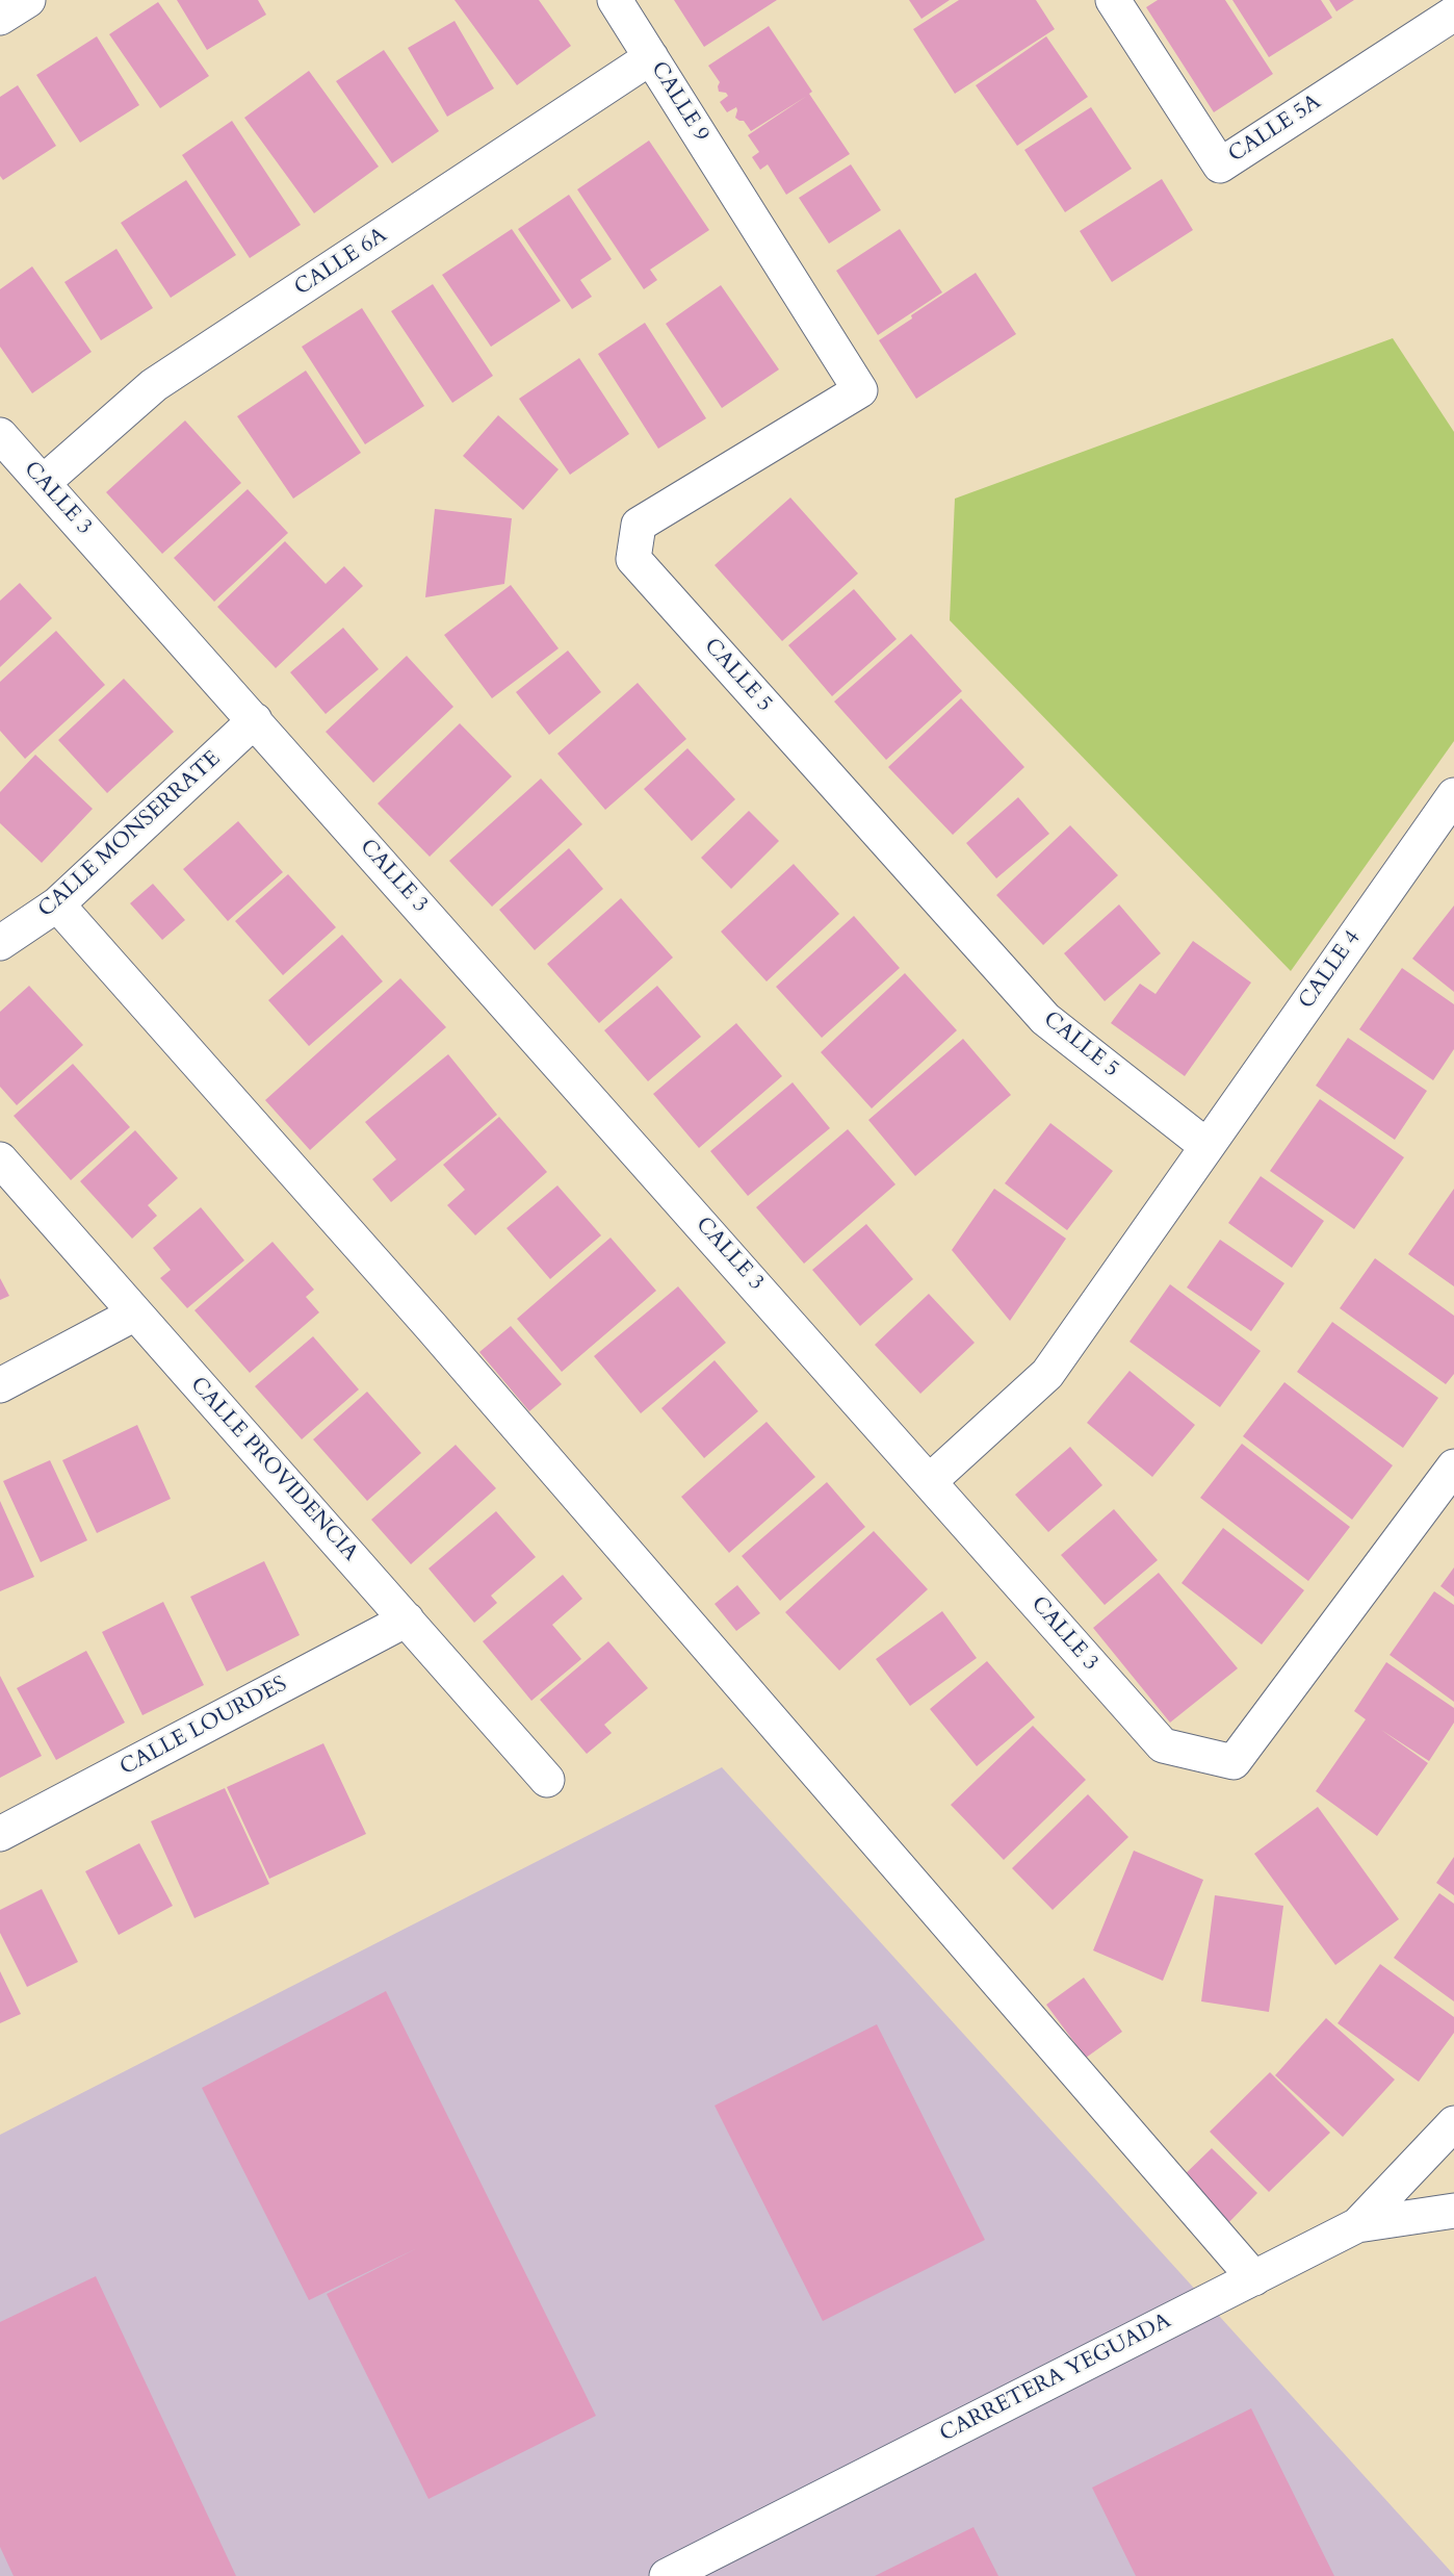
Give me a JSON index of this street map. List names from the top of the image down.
{
  "streets": {
    "street": [
      "CALLE 9",
      "CALLE 5A",
      "CALLE 6A",
      "CALLE 3",
      "CALLE 5",
      "CALLE MONSERRATE",
      "CALLE 4",
      "CALLE PROVIDENCIA",
      "CALLE LOURDES",
      "CARRETERA YEGUADA"
    ]
  },
  "crossings": [
    ["CALLE 9", "CALLE 6A"],
    ["CALLE 9", "CALLE 5"],
    ["CALLE 6A", "CALLE 3"],
    ["CALLE 3", "CALLE MONSERRATE"],
    ["CALLE 3", "CALLE 4"],
    ["CALLE 5", "CALLE 4"],
    ["CALLE PROVIDENCIA", "CALLE LOURDES"]
  ]
}
